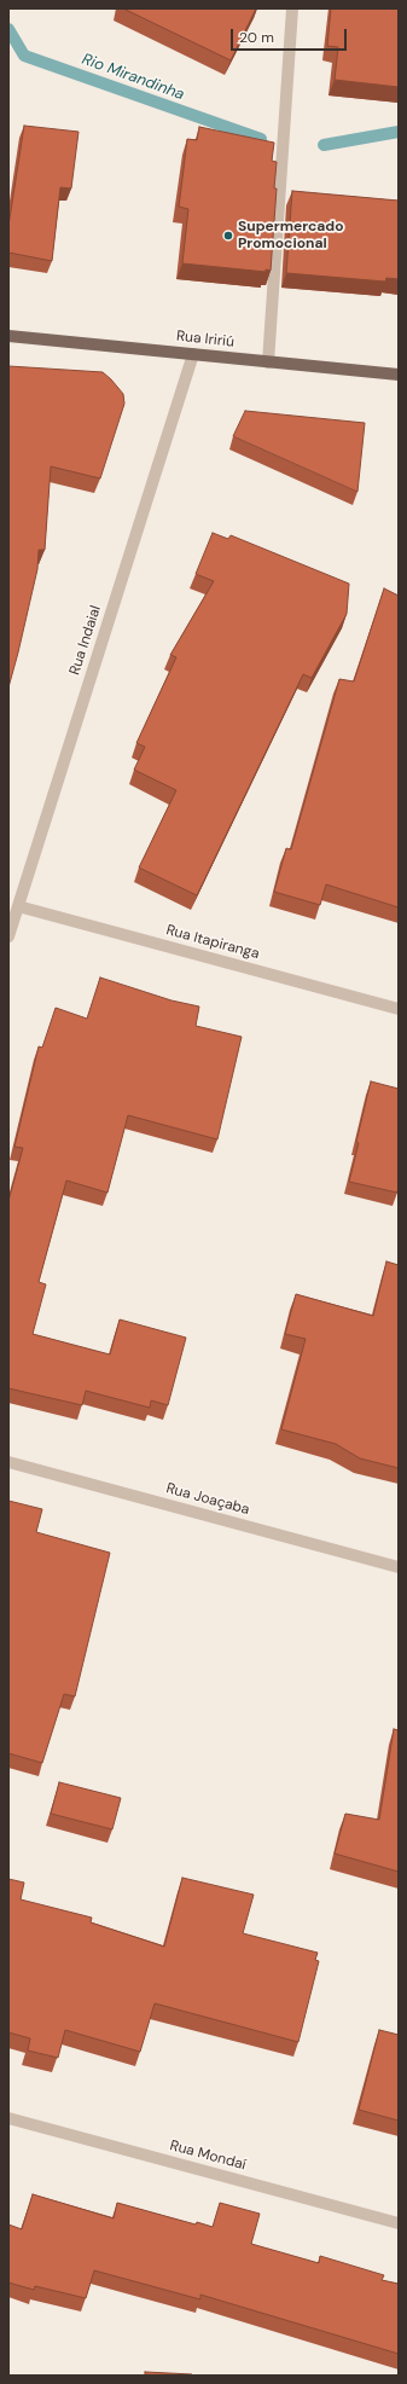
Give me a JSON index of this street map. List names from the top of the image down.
{
  "streets": {
    "main road": ["Rua Iririú"],
    "street": [
      "Rua Indaial",
      "Rua Itapiranga",
      "Rua Joaçaba",
      "Rua Mondaí"
    ]
  },
  "crossings": [
    ["Rua Iririú", "Rua Indaial"],
    ["Rua Indaial", "Rua Itapiranga"]
  ],
  "water": ["Rio Mirandinha"],
  "places": ["Supermercado Promocional"],
  "scale_bar": "20 m"
}
